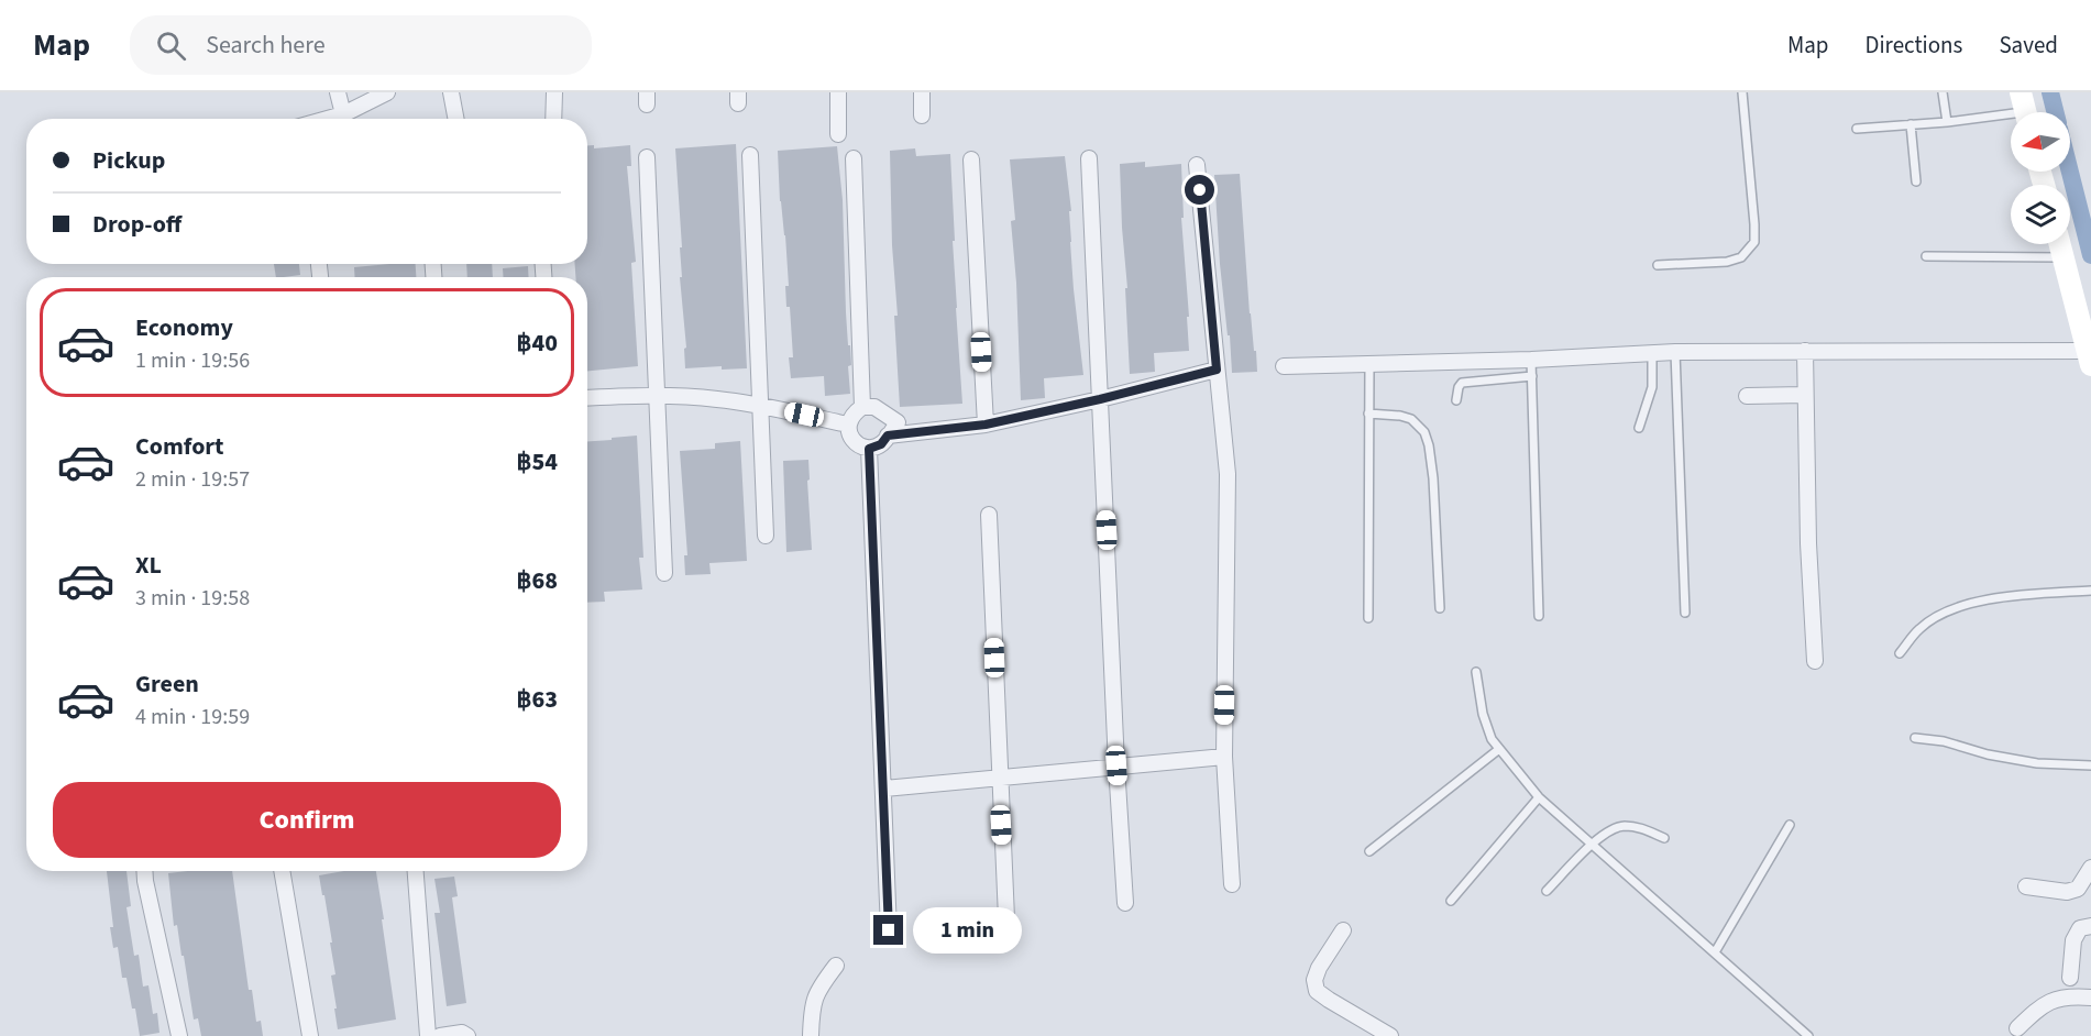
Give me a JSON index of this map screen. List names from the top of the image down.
{
  "north": "left",
  "page": {
    "header": "Map",
    "search": "Search here",
    "nav": ["Map", "Directions", "Saved"],
    "banner": ["Pickup", "Drop-off"],
    "list": [
      {
        "name": "Economy",
        "note": "1 min · 19:56",
        "value": "฿40"
      },
      {
        "name": "Comfort",
        "note": "2 min · 19:57",
        "value": "฿54"
      },
      {
        "name": "XL",
        "note": "3 min · 19:58",
        "value": "฿68"
      },
      {
        "name": "Green",
        "note": "4 min · 19:59",
        "value": "฿63"
      }
    ],
    "buttons": "Confirm",
    "bubble": "1 min"
  }
}
